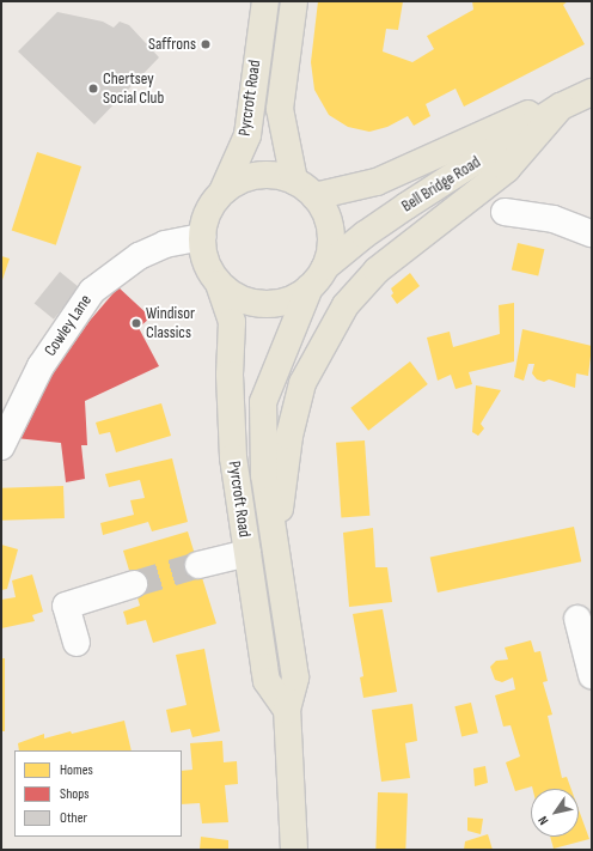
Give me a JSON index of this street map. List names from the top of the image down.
{
  "streets": {
    "main road": ["Pyrcroft Road", "Bell Bridge Road"],
    "street": ["Cowley Lane"]
  },
  "crossings": [
    ["Pyrcroft Road", "Bell Bridge Road"],
    ["Pyrcroft Road", "Cowley Lane"],
    ["Bell Bridge Road", "Cowley Lane"]
  ],
  "places": ["Saffrons", "Chertsey Social Club", "Windisor Classics"],
  "legend": ["Homes", "Shops", "Other"],
  "north": "bottom left"
}
